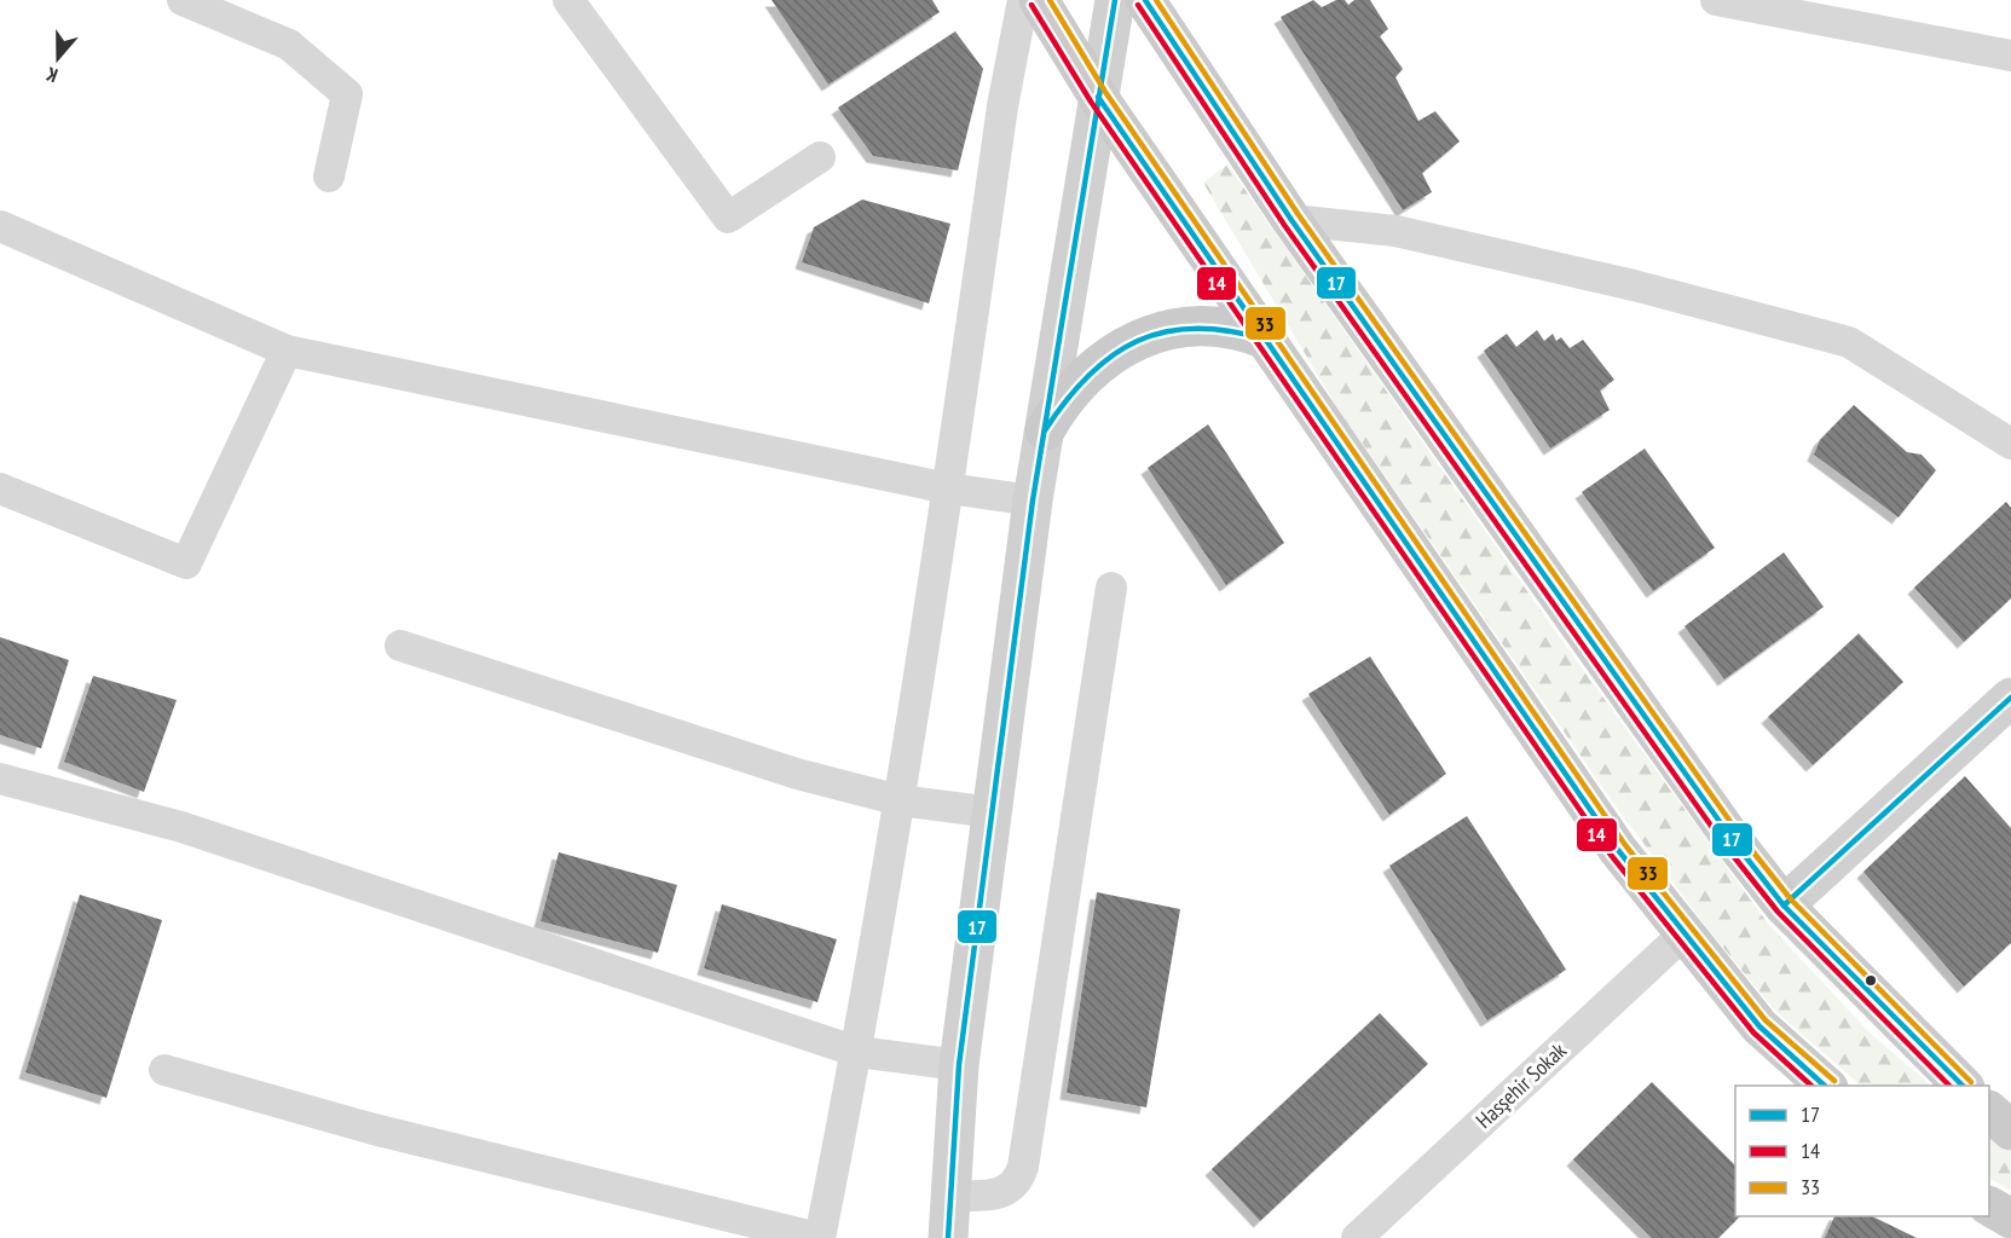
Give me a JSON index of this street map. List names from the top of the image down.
{
  "streets": {
    "street": ["Hasşehir Sokak"]
  },
  "lines": ["transit line 17", "transit line 33", "transit line 14"],
  "legend": ["17", "14", "33"],
  "north": "bottom"
}
